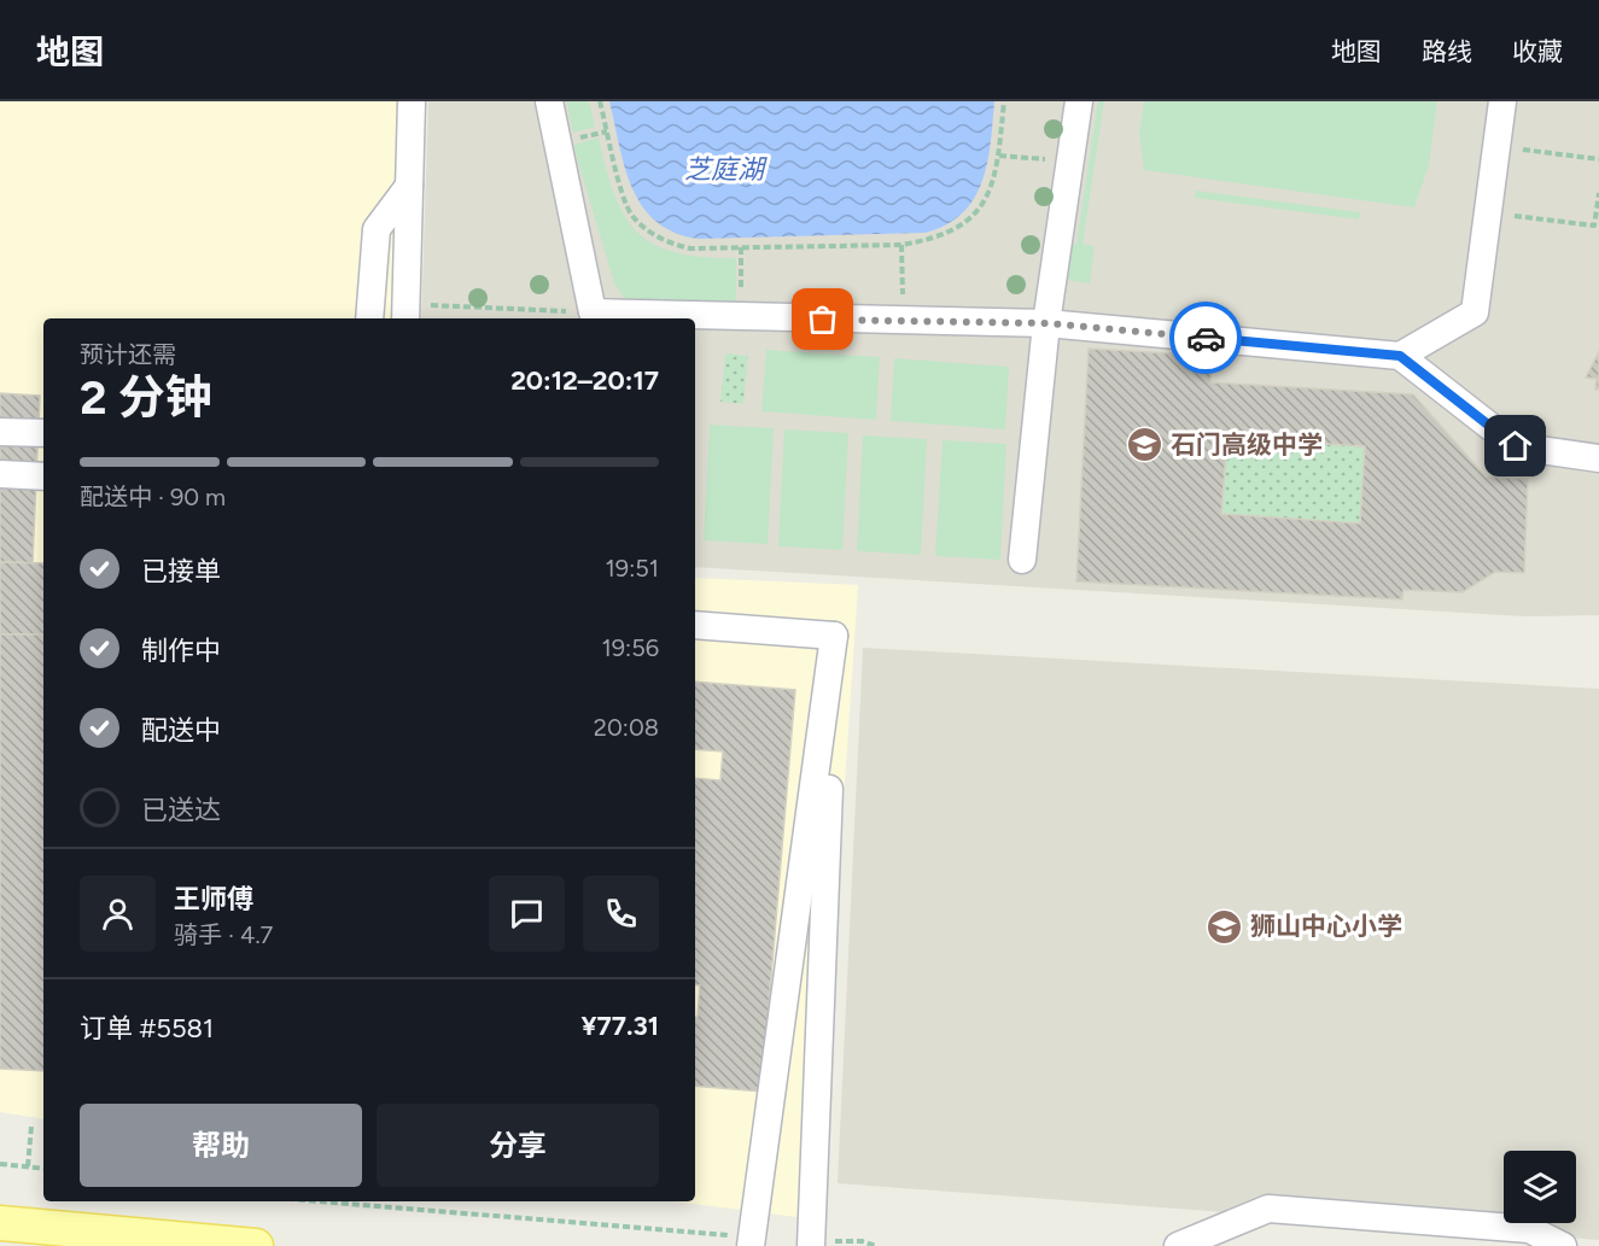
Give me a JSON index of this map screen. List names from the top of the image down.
{
  "water": ["芝庭湖"],
  "places": {
    "school or university": ["石门高级中学", "狮山中心小学"]
  },
  "page": {
    "header": "地图",
    "nav": ["地图", "路线", "收藏"],
    "heading": ["2 分钟", "预计还需", "20:12–20:17"],
    "panel": [
      "王师傅",
      "骑手 · 4.7",
      "订单 #5581",
      "¥77.31"
    ],
    "bar": "配送中 · 90 m",
    "list": [
      ["已接单", "19:51"],
      ["制作中", "19:56"],
      ["配送中", "20:08"],
      "已送达"
    ],
    "buttons": ["帮助", "分享"]
  }
}
